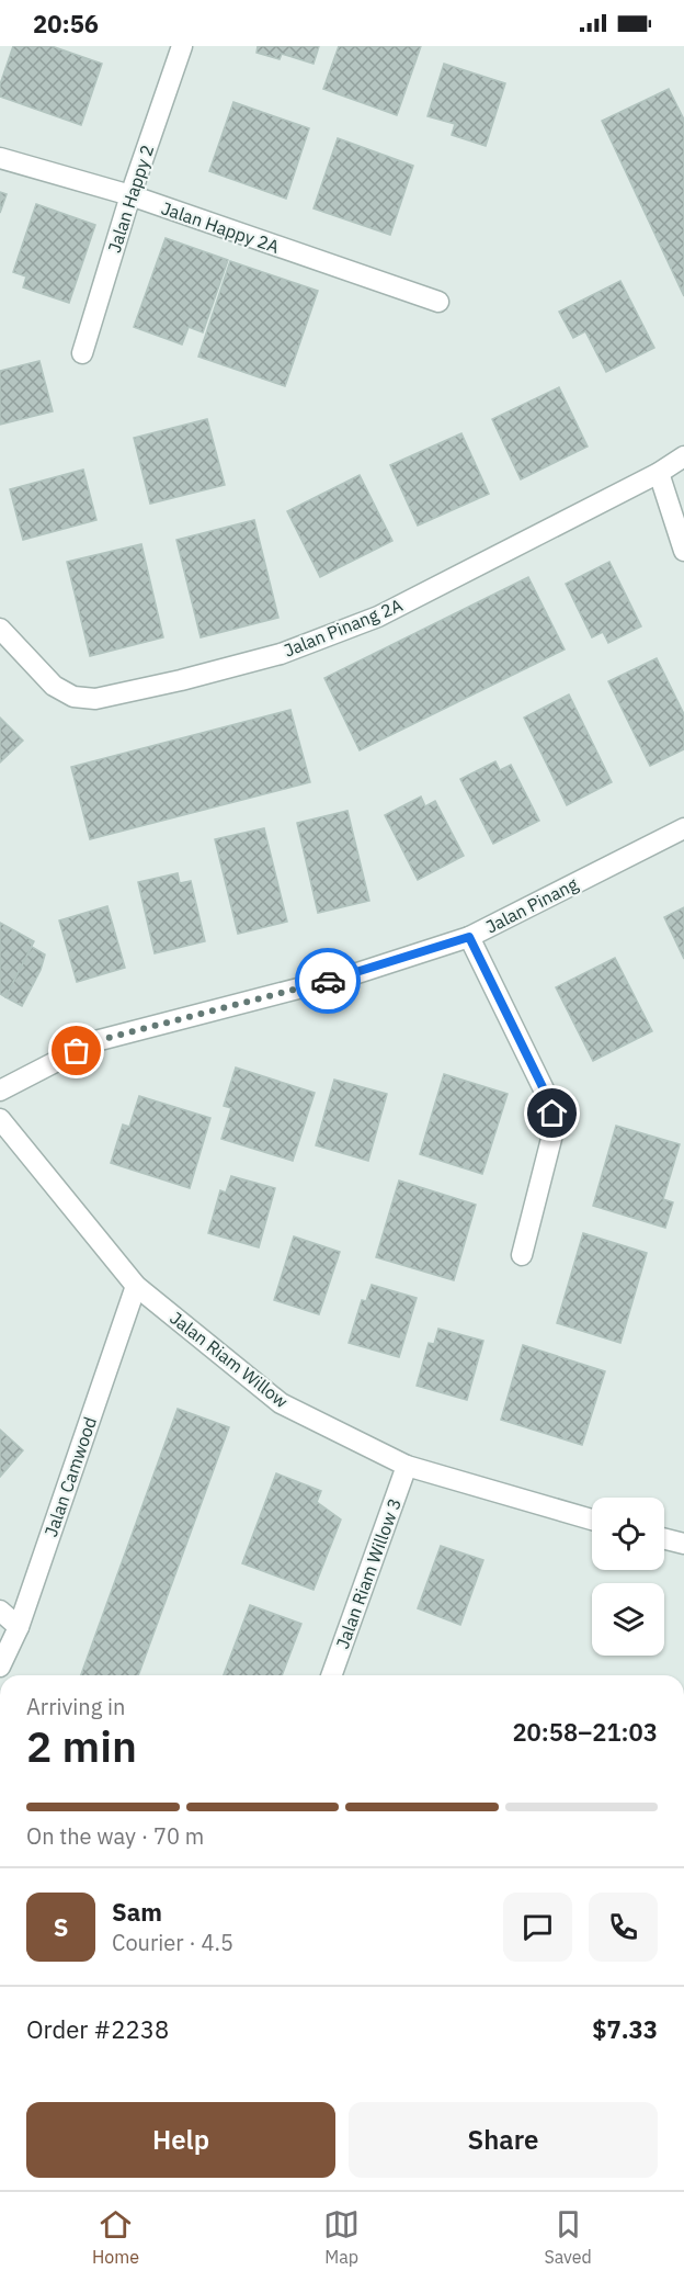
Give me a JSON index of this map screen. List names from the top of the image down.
{
  "streets": {
    "street": [
      "Jalan Happy 2",
      "Jalan Happy 2A",
      "Jalan Pinang 2A",
      "Jalan Pinang",
      "Jalan Riam Willow",
      "Jalan Camwood",
      "Jalan Riam Willow 3"
    ]
  },
  "crossings": [
    ["Jalan Happy 2", "Jalan Happy 2A"],
    ["Jalan Riam Willow", "Jalan Camwood"],
    ["Jalan Riam Willow", "Jalan Riam Willow 3"]
  ],
  "page": {
    "status": "20:56",
    "heading": ["2 min", "Arriving in", "20:58–21:03"],
    "panel": [
      "Sam",
      "Courier · 4.5",
      "Order #2238",
      "$7.33"
    ],
    "bar": "On the way · 70 m",
    "round": "S",
    "buttons": ["Help", "Share"],
    "tabs": ["Home", "Map", "Saved"]
  }
}
